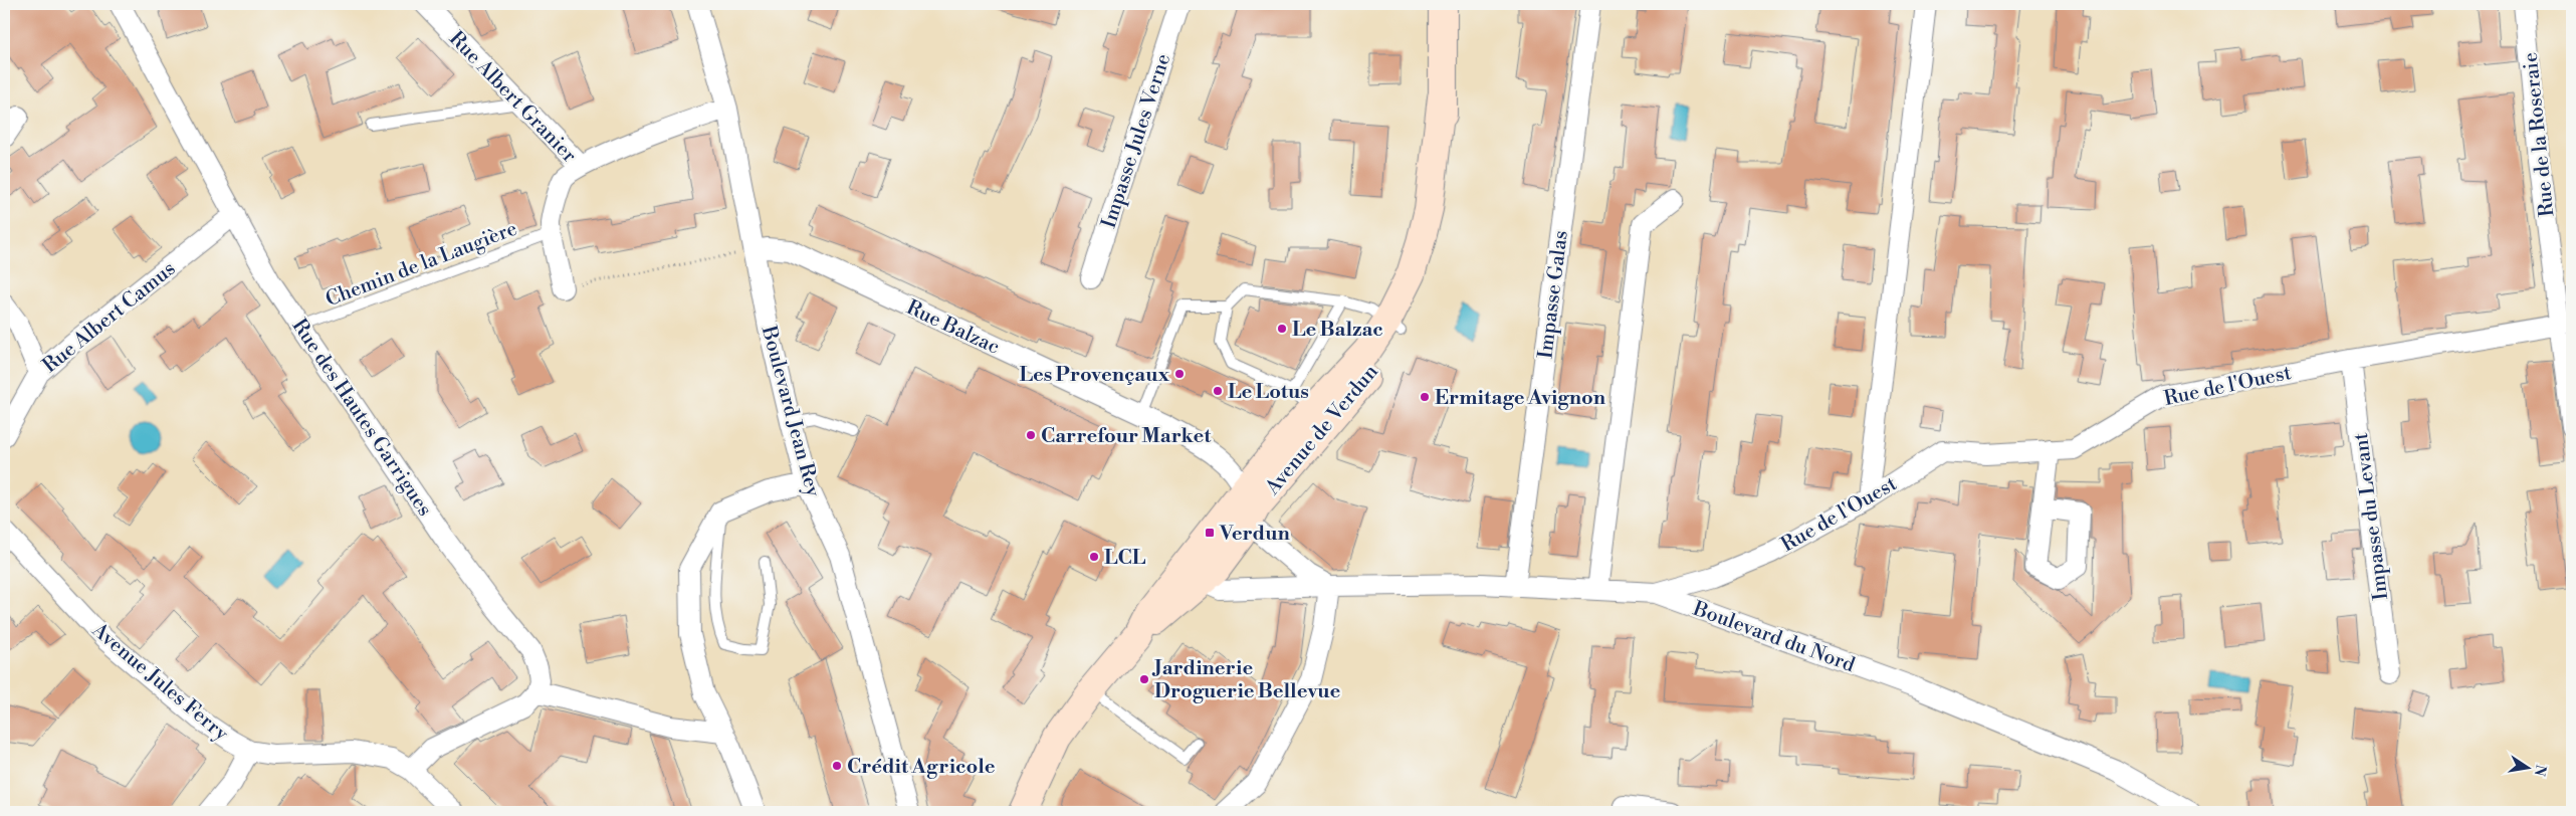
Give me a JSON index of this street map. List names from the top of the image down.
{
  "streets": {
    "main road": ["Avenue de Verdun"],
    "street": [
      "Rue Albert Granier",
      "Rue de la Roseraie",
      "Impasse Jules Verne",
      "Impasse Galas",
      "Rue Albert Camus",
      "Rue Balzac",
      "Rue de l'Ouest",
      "Boulevard Jean Rey",
      "Rue des Hautes Garrigues",
      "Impasse du Levant",
      "Boulevard du Nord",
      "Avenue Jules Ferry"
    ],
    "lane": ["Chemin de la Laugière"]
  },
  "crossings": [
    ["Rue de la Roseraie", "Rue de l'Ouest"],
    ["Chemin de la Laugière", "Rue des Hautes Garrigues"],
    ["Impasse Galas", "Boulevard du Nord"],
    ["Rue Albert Camus", "Rue des Hautes Garrigues"],
    ["Rue Balzac", "Boulevard Jean Rey"],
    ["Rue Balzac", "Avenue de Verdun"],
    ["Rue de l'Ouest", "Impasse du Levant"],
    ["Rue de l'Ouest", "Boulevard du Nord"],
    ["Avenue de Verdun", "Boulevard du Nord"]
  ],
  "places": {
    "other": [
      "Le Balzac",
      "Les Provençaux",
      "Le Lotus",
      "Ermitage Avignon",
      "Carrefour Market",
      "LCL",
      "Jardinerie Droguerie Bellevue",
      "Crédit Agricole"
    ],
    "transit": ["Verdun"]
  },
  "north": "right"
}
